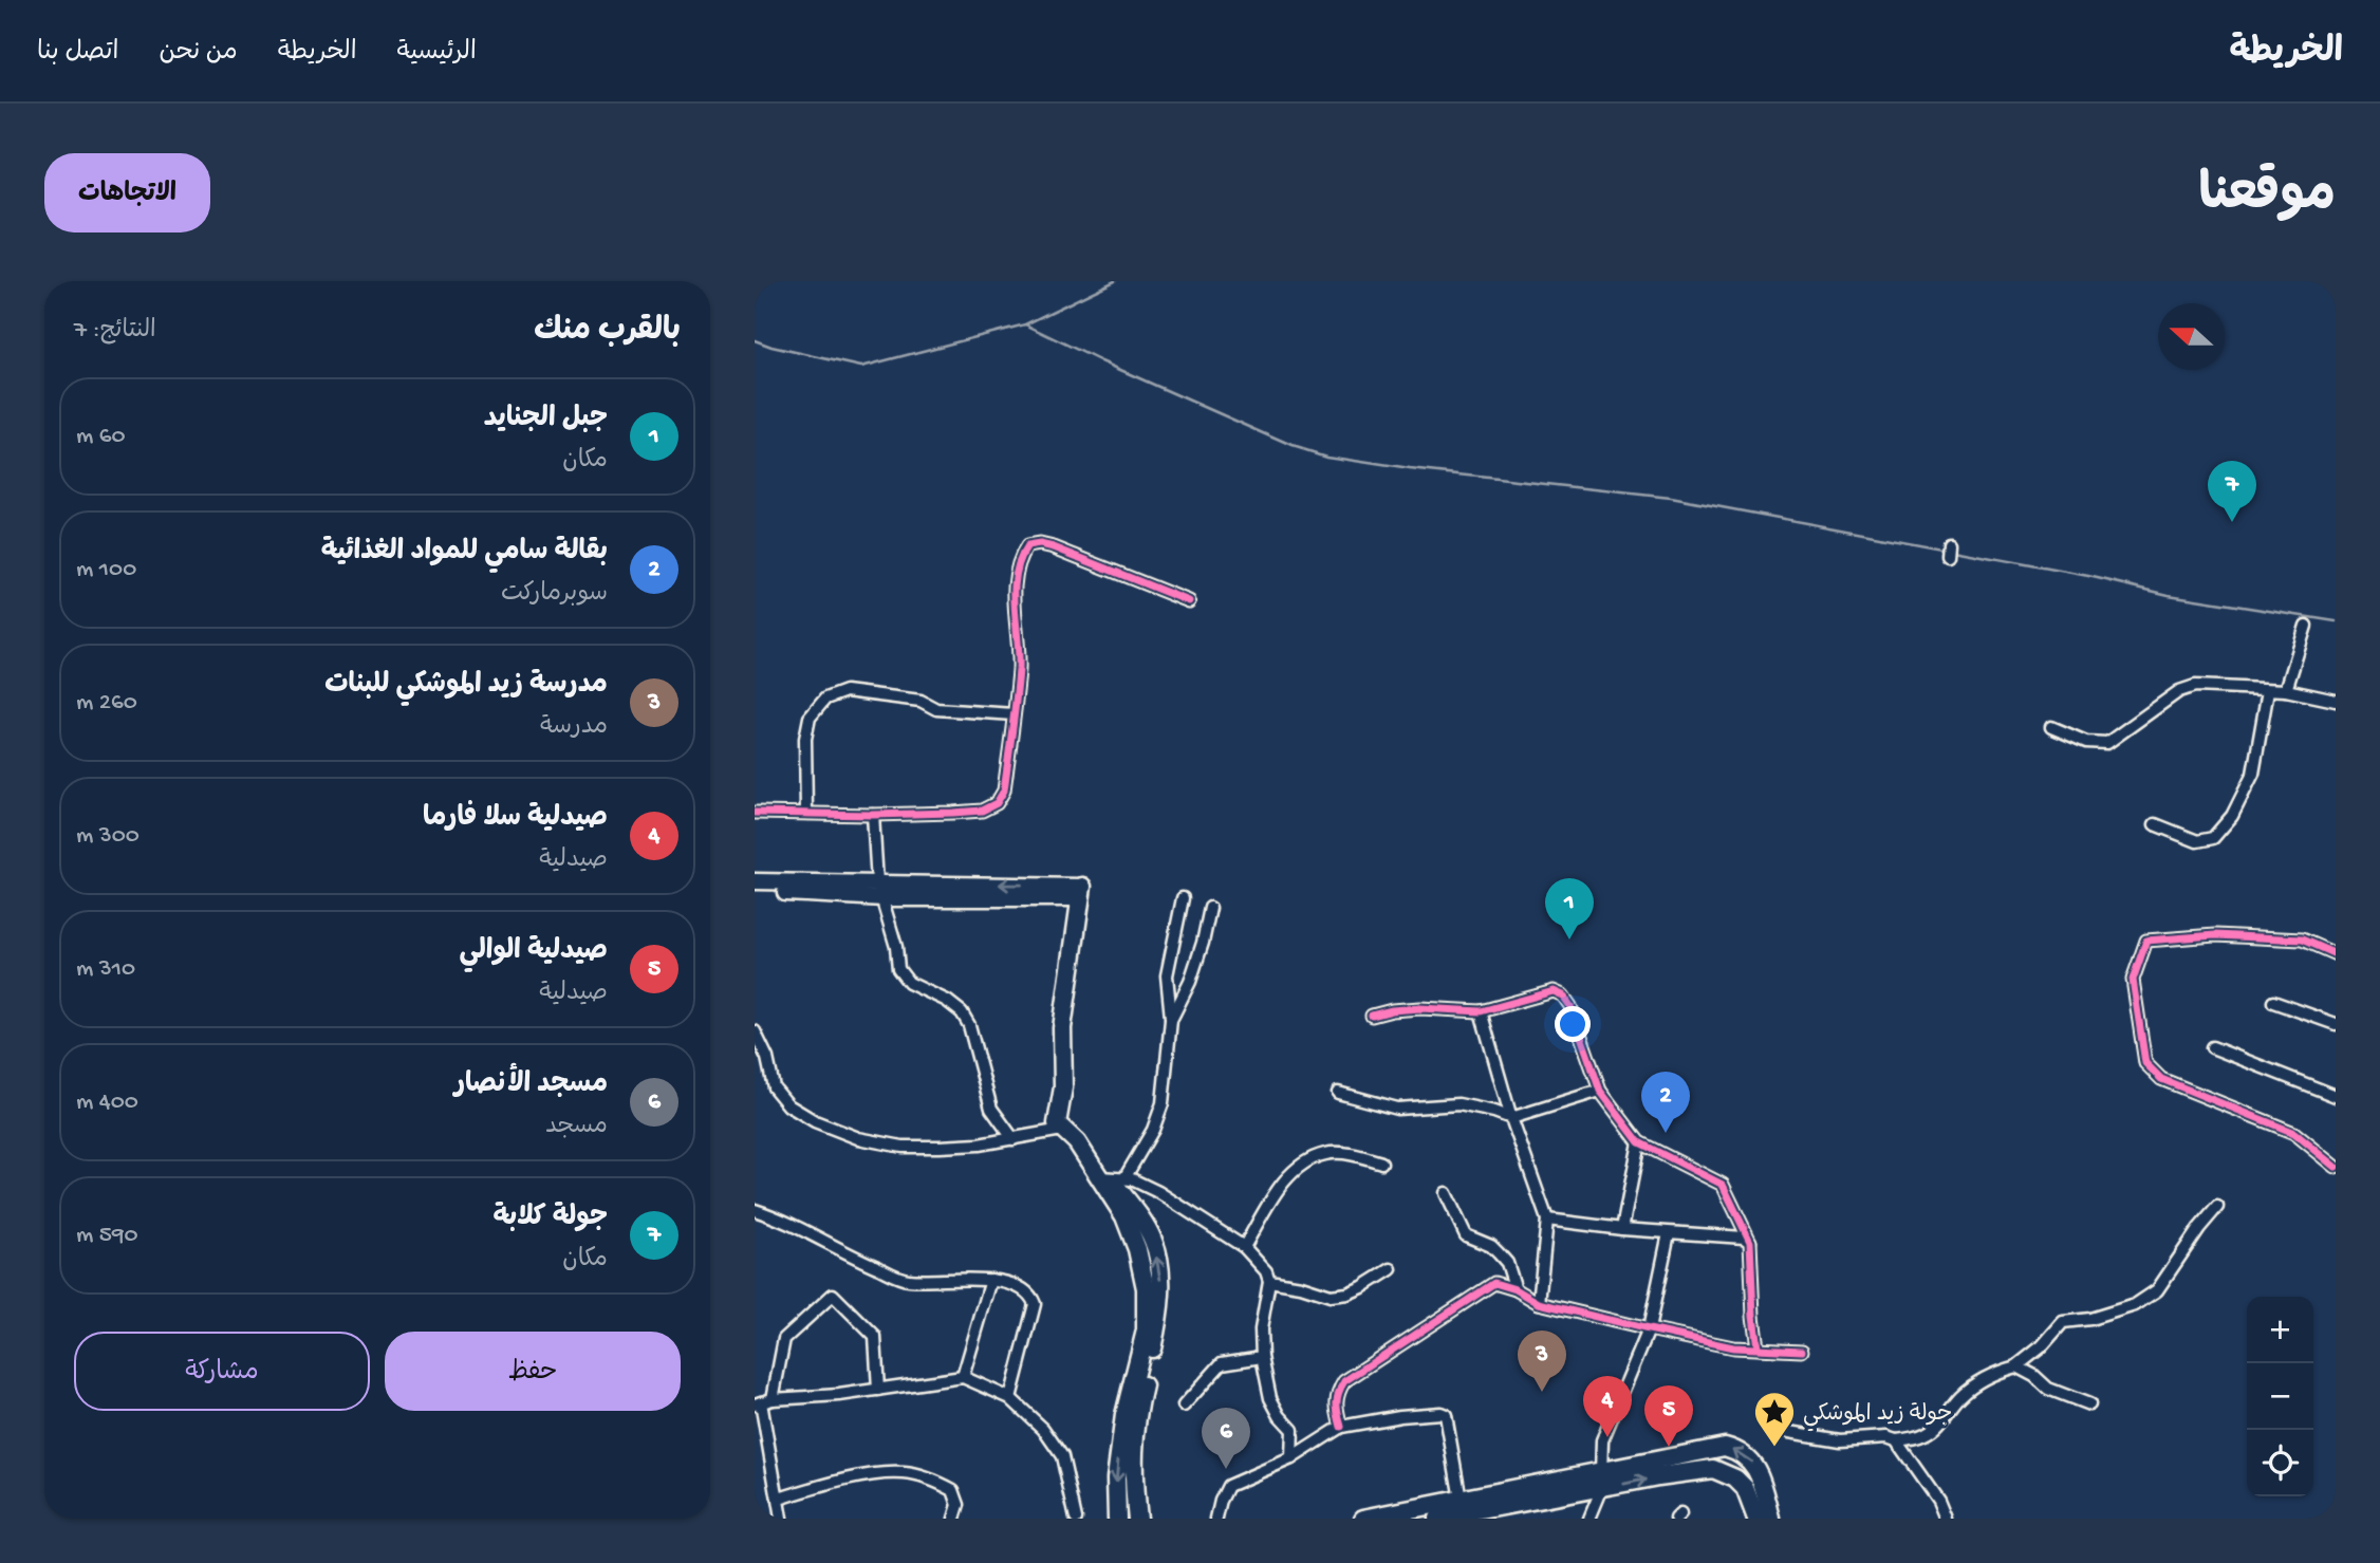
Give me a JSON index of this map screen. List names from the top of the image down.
{
  "places": {
    "place": ["جولة زيد الموشكي"]
  },
  "north": "left",
  "page": {
    "header": "الخريطة",
    "nav": [
      "الرئيسية",
      "الخريطة",
      "من نحن",
      "اتصل بنا"
    ],
    "title": "موقعنا",
    "buttons": [
      "الاتجاهات",
      ["حفظ", "مشاركة"]
    ],
    "heading": ["بالقرب منك", "النتائج: 7"],
    "list": [
      {
        "mark": "1",
        "name": "جبل الجنايد",
        "note": "مكان",
        "value": "60 m"
      },
      {
        "mark": "2",
        "name": "بقالة سامي للمواد الغذائية",
        "note": "سوبرماركت",
        "value": "100 m"
      },
      {
        "mark": "3",
        "name": "مدرسة زيد الموشكي للبنات",
        "note": "مدرسة",
        "value": "260 m"
      },
      {
        "mark": "4",
        "name": "صيدلية سلا فارما",
        "note": "صيدلية",
        "value": "300 m"
      },
      {
        "mark": "5",
        "name": "صيدلية الوالي",
        "note": "صيدلية",
        "value": "310 m"
      },
      {
        "mark": "6",
        "name": "مسجد الأنصار",
        "note": "مسجد",
        "value": "400 m"
      },
      {
        "mark": "7",
        "name": "جولة كلابة",
        "note": "مكان",
        "value": "590 m"
      }
    ],
    "pins": [
      "7",
      "1",
      "2",
      "3",
      "4",
      "5",
      "6"
    ],
    "map_buttons": ["+", "−"]
  }
}
